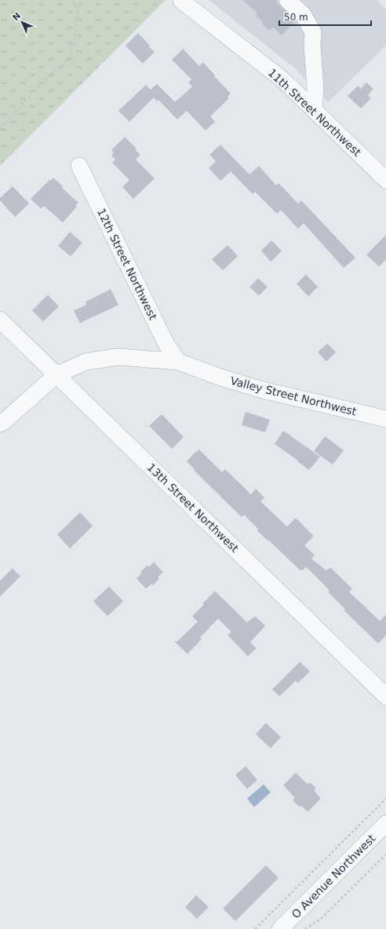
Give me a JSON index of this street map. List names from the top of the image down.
{
  "streets": {
    "street": [
      "11th Street Northwest",
      "12th Street Northwest",
      "Valley Street Northwest",
      "13th Street Northwest",
      "O Avenue Northwest"
    ]
  },
  "crossings": [
    ["12th Street Northwest", "Valley Street Northwest"],
    ["Valley Street Northwest", "13th Street Northwest"]
  ],
  "scale_bar": "50 m",
  "north": "top left"
}
